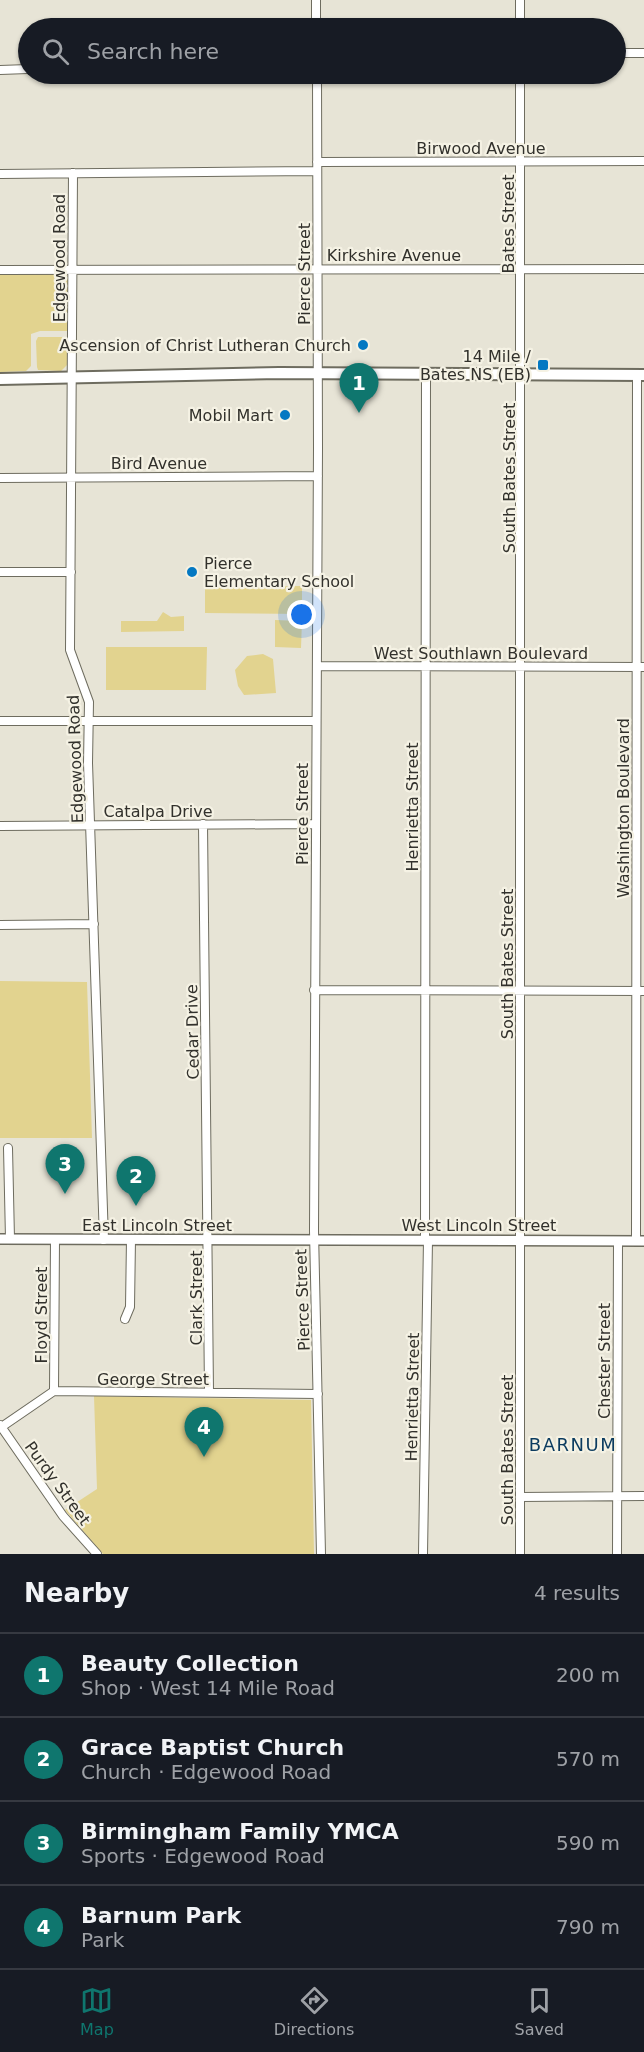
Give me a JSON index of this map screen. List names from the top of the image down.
{
  "streets": {
    "street": [
      "Birwood Avenue",
      "Bates Street",
      "Kirkshire Avenue",
      "Edgewood Road",
      "Pierce Street",
      "Bird Avenue",
      "South Bates Street",
      "West Southlawn Boulevard",
      "Henrietta Street",
      "Washington Boulevard",
      "Catalpa Drive",
      "Cedar Drive",
      "East Lincoln Street",
      "West Lincoln Street",
      "Clark Street",
      "Floyd Street",
      "Chester Street",
      "George Street",
      "Purdy Street"
    ]
  },
  "crossings": [
    ["Birwood Avenue", "Bates Street"],
    ["Birwood Avenue", "Pierce Street"],
    ["Bates Street", "Kirkshire Avenue"],
    ["Bates Street", "South Bates Street"],
    ["Kirkshire Avenue", "Edgewood Road"],
    ["Kirkshire Avenue", "Pierce Street"],
    ["Edgewood Road", "Bird Avenue"],
    ["Edgewood Road", "Catalpa Drive"],
    ["Edgewood Road", "East Lincoln Street"],
    ["Pierce Street", "Bird Avenue"],
    ["Pierce Street", "West Southlawn Boulevard"],
    ["Pierce Street", "Catalpa Drive"],
    ["Pierce Street", "East Lincoln Street"],
    ["Pierce Street", "West Lincoln Street"],
    ["Pierce Street", "George Street"],
    ["South Bates Street", "West Southlawn Boulevard"],
    ["South Bates Street", "West Lincoln Street"],
    ["West Southlawn Boulevard", "Henrietta Street"],
    ["West Southlawn Boulevard", "Washington Boulevard"],
    ["Henrietta Street", "West Lincoln Street"],
    ["Washington Boulevard", "West Lincoln Street"],
    ["Catalpa Drive", "Cedar Drive"],
    ["Cedar Drive", "East Lincoln Street"],
    ["Cedar Drive", "Clark Street"],
    ["East Lincoln Street", "West Lincoln Street"],
    ["East Lincoln Street", "Clark Street"],
    ["East Lincoln Street", "Floyd Street"],
    ["West Lincoln Street", "Chester Street"],
    ["Clark Street", "George Street"],
    ["Floyd Street", "George Street"]
  ],
  "districts": ["BARNUM"],
  "places": {
    "other": ["Ascension of Christ Lutheran Church", "Mobil Mart", "Pierce Elementary School"],
    "transit": ["14 Mile / Bates NS (EB)"]
  },
  "page": {
    "search": "Search here",
    "pins": [
      "1",
      "3",
      "2",
      "4"
    ],
    "heading": ["Nearby", "4 results"],
    "list": [
      {
        "mark": "1",
        "name": "Beauty Collection",
        "note": "Shop · West 14 Mile Road",
        "value": "200 m"
      },
      {
        "mark": "2",
        "name": "Grace Baptist Church",
        "note": "Church · Edgewood Road",
        "value": "570 m"
      },
      {
        "mark": "3",
        "name": "Birmingham Family YMCA",
        "note": "Sports · Edgewood Road",
        "value": "590 m"
      },
      {
        "mark": "4",
        "name": "Barnum Park",
        "note": "Park",
        "value": "790 m"
      }
    ],
    "nav": ["Map", "Directions", "Saved"]
  }
}
